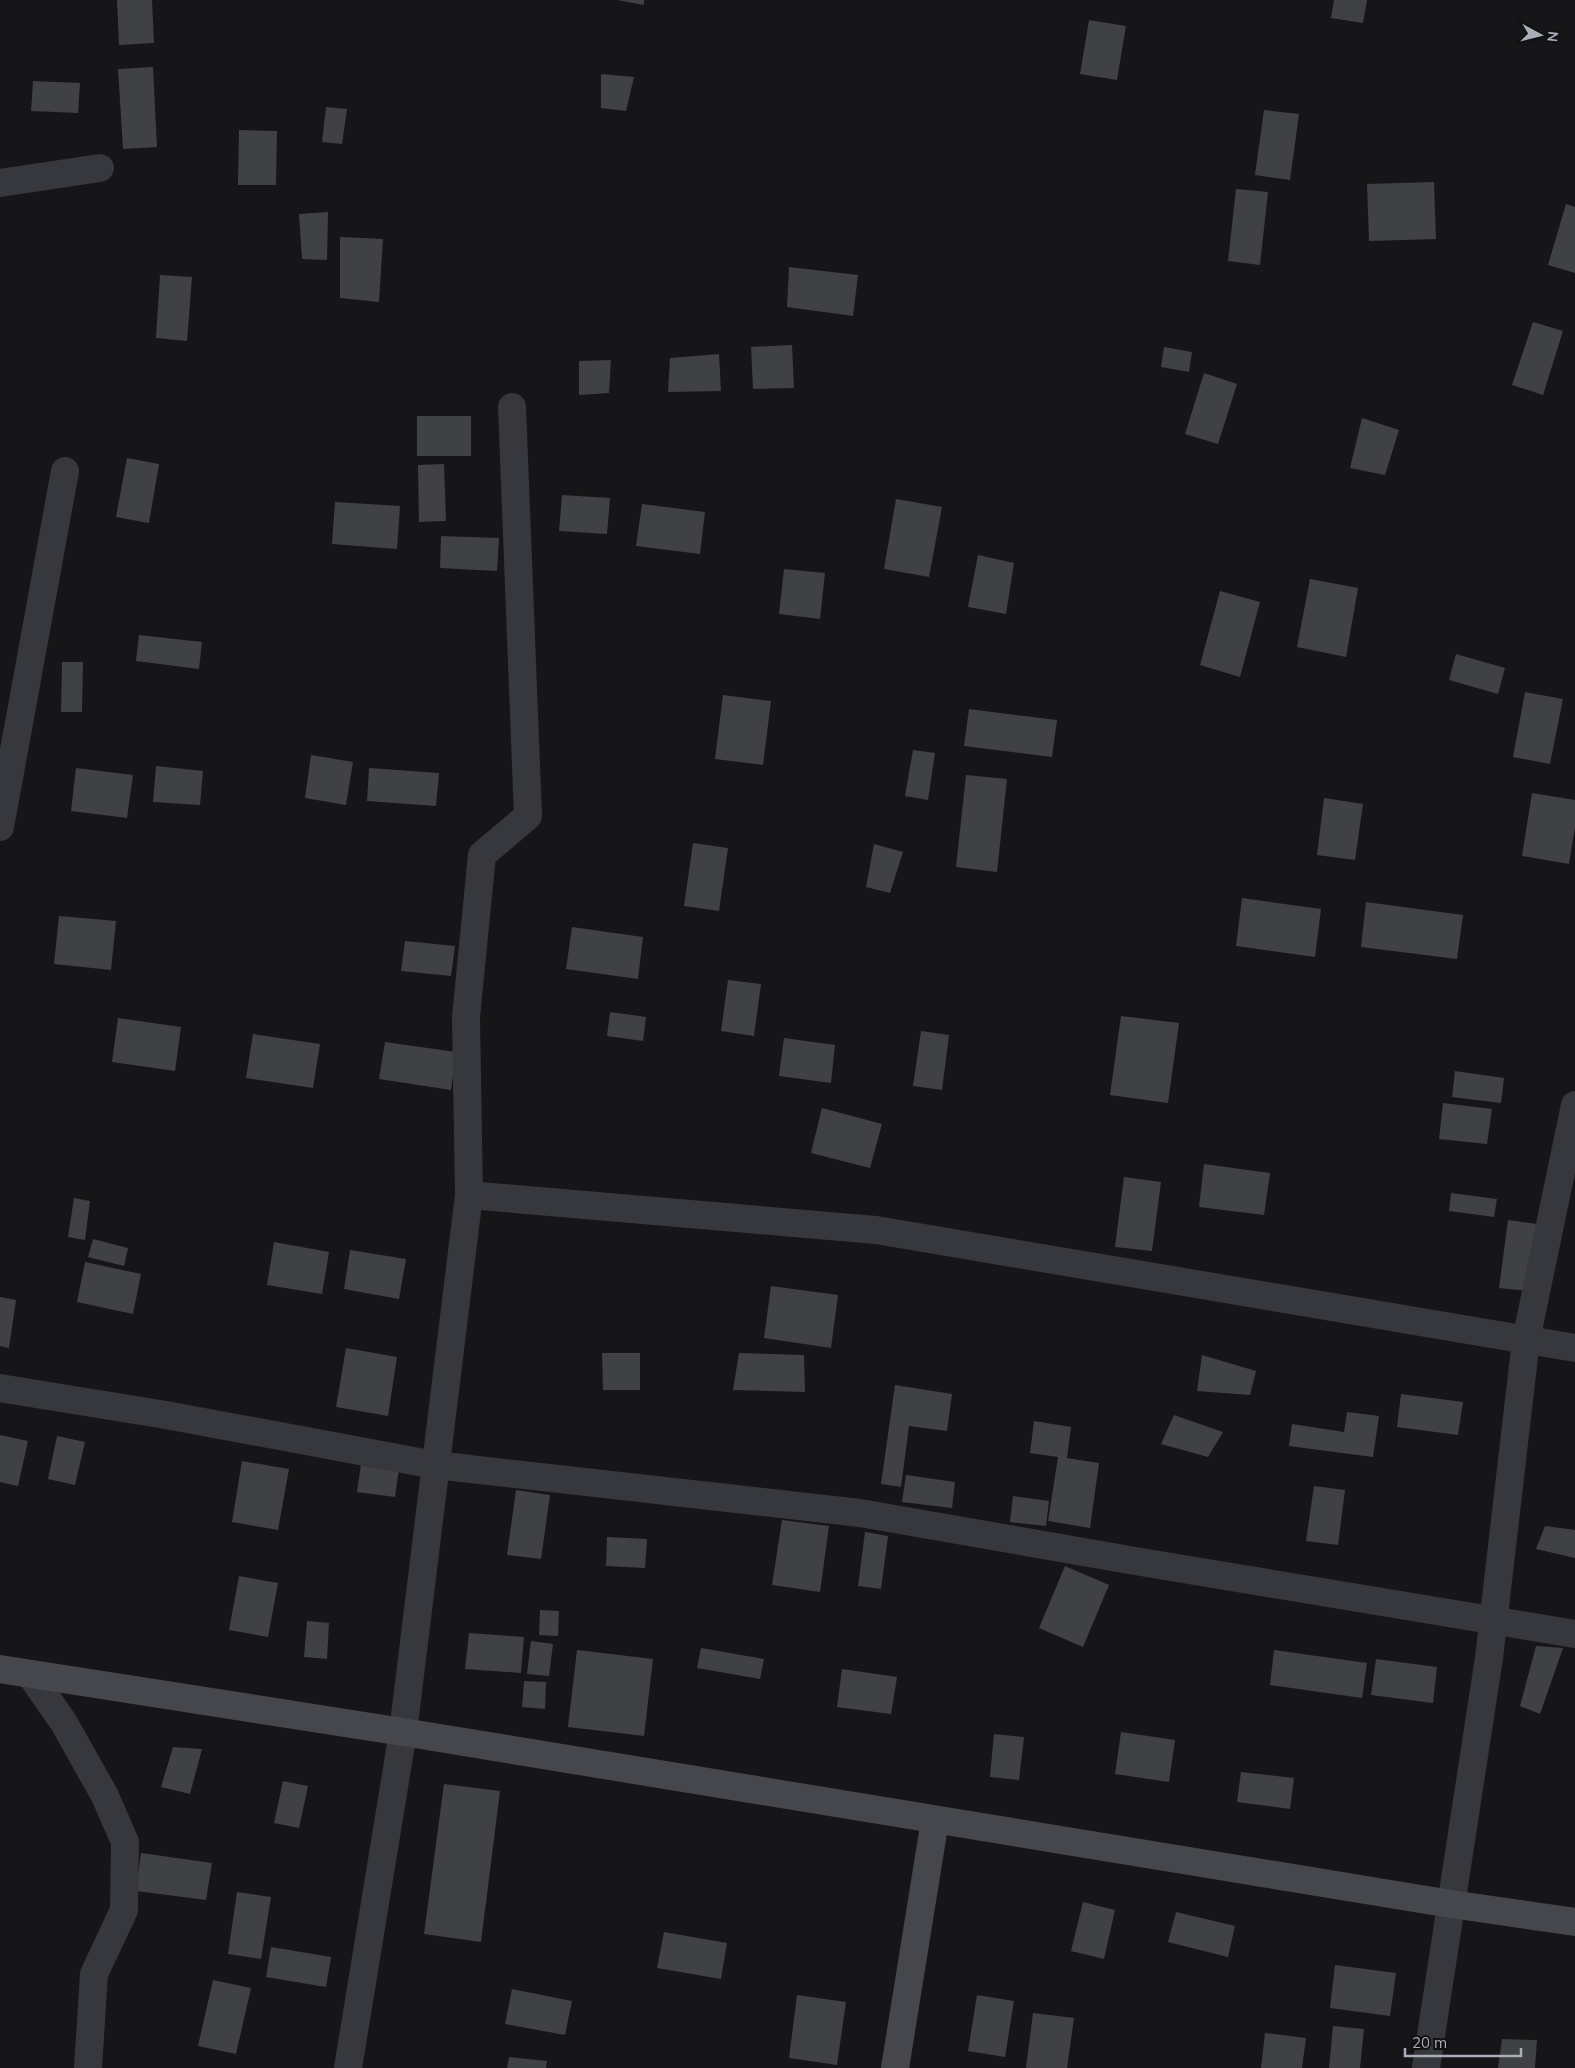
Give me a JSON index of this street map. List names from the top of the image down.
{
  "scale_bar": "20 m",
  "north": "right"
}
